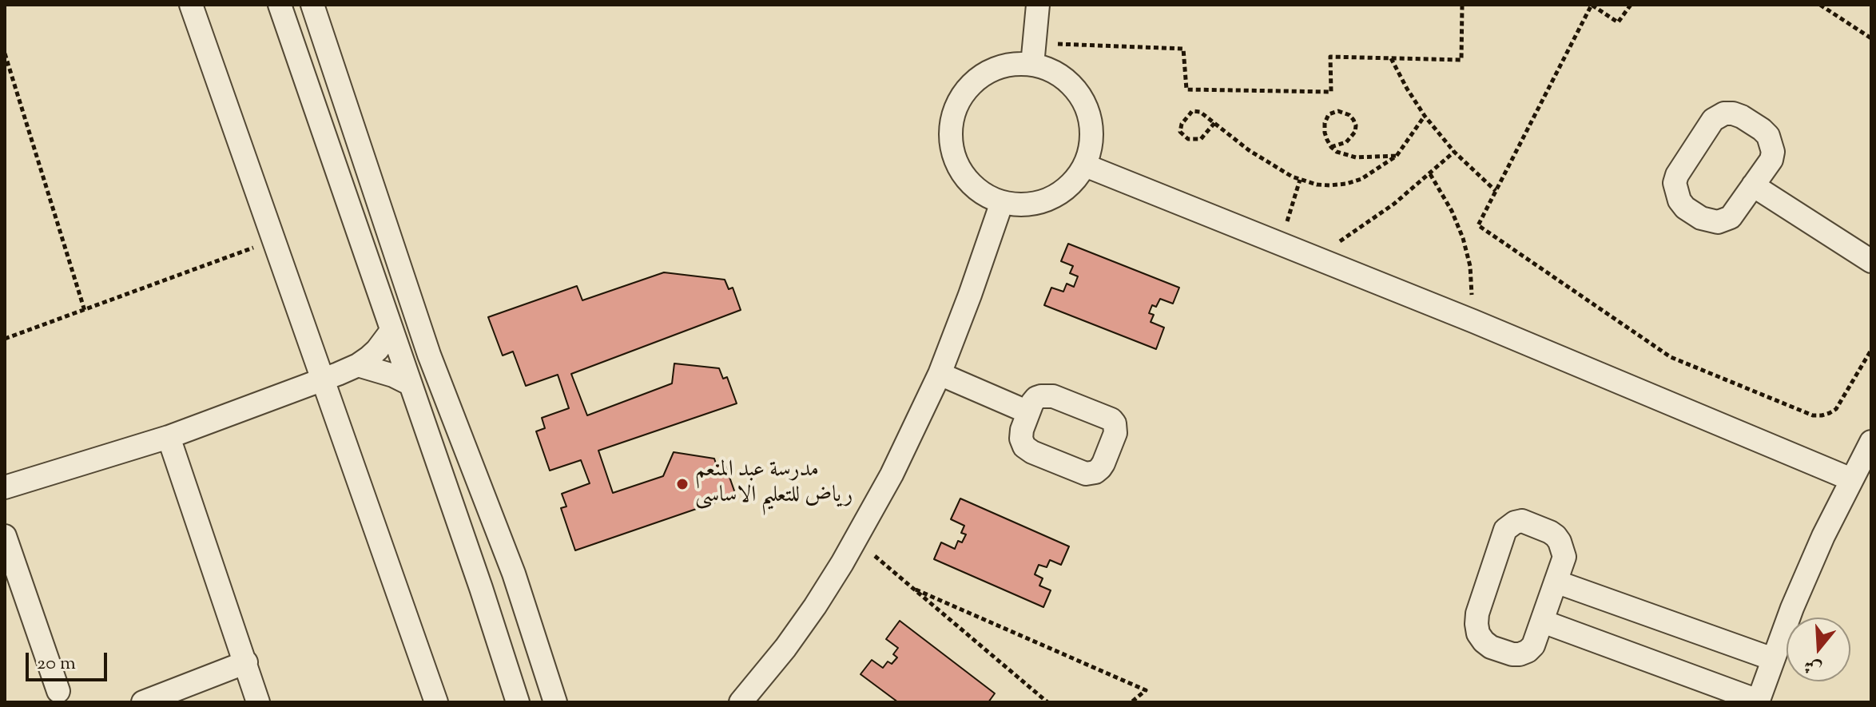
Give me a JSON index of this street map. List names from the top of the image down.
{
  "places": ["مدرسة عبد المنعم رياض للتعليم الاساسى"],
  "scale_bar": "20 m",
  "north": "bottom"
}
